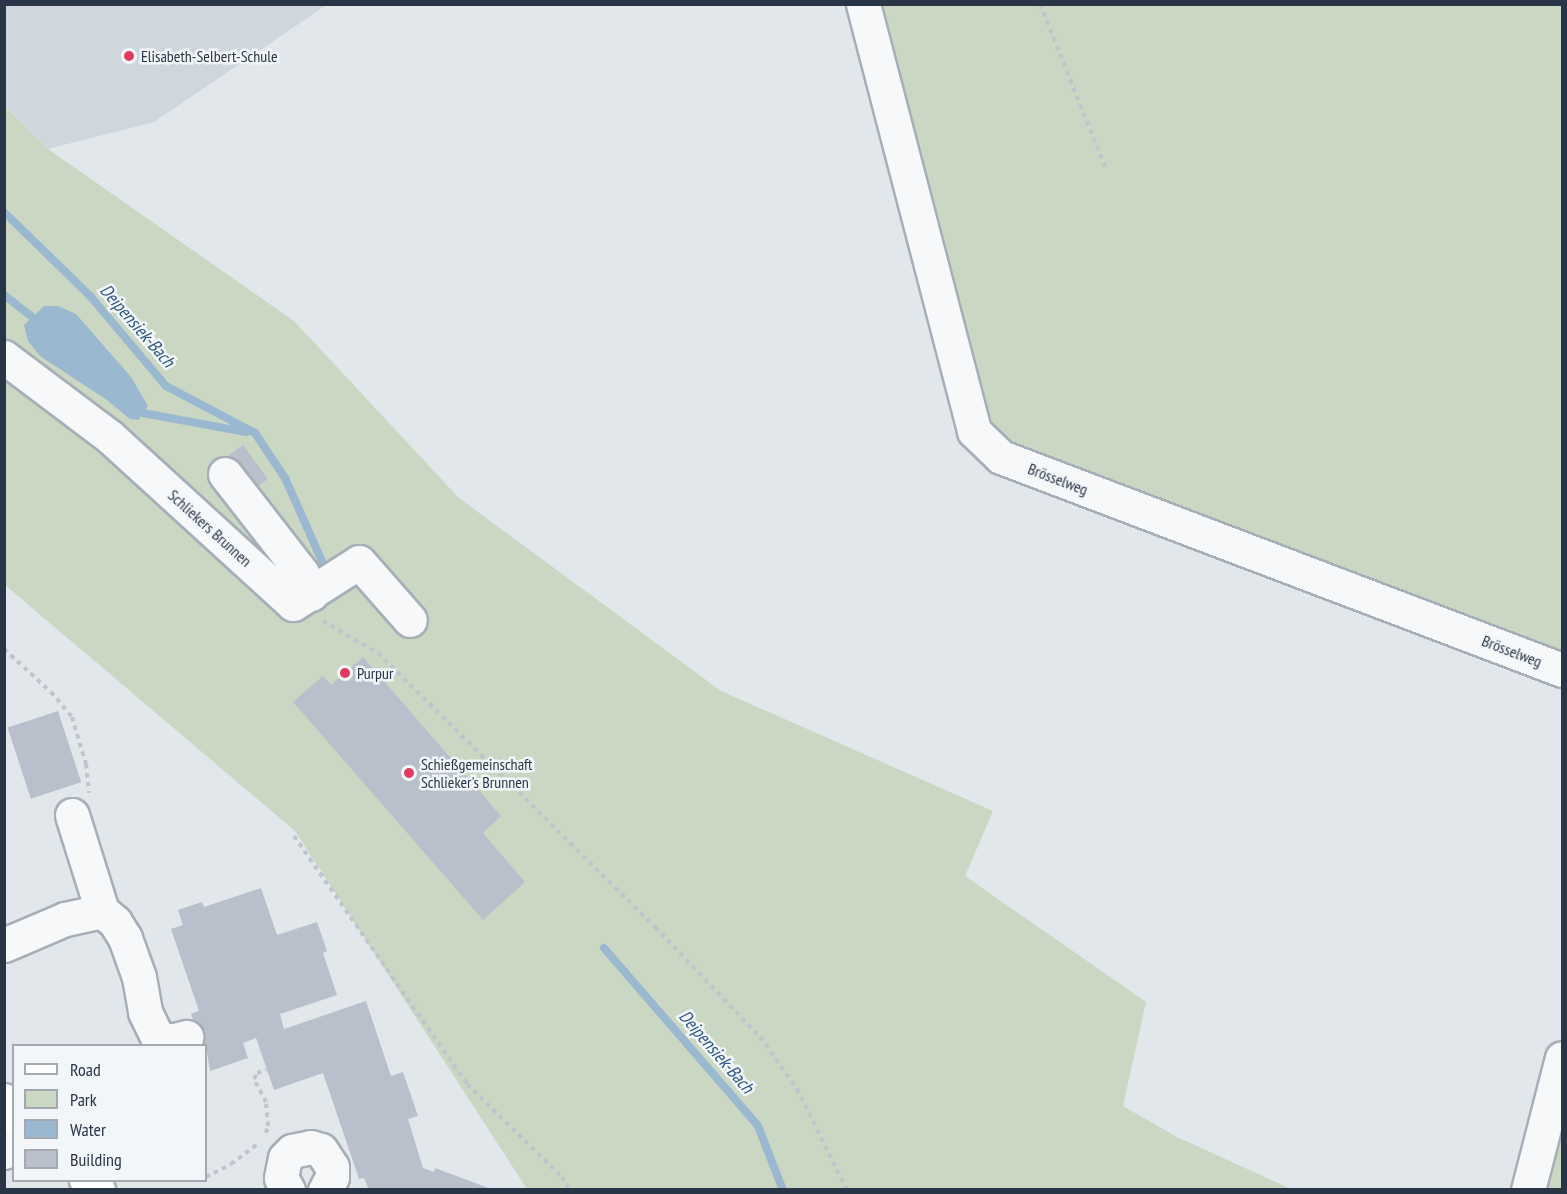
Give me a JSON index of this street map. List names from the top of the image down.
{
  "streets": {
    "street": ["Brösselweg", "Schliekers Brunnen"]
  },
  "water": ["Deipensiek-Bach"],
  "places": ["Elisabeth-Selbert-Schule", "Purpur", "Schießgemeinschaft Schlieker's Brunnen"],
  "legend": [
    "Road",
    "Park",
    "Water",
    "Building"
  ]
}
